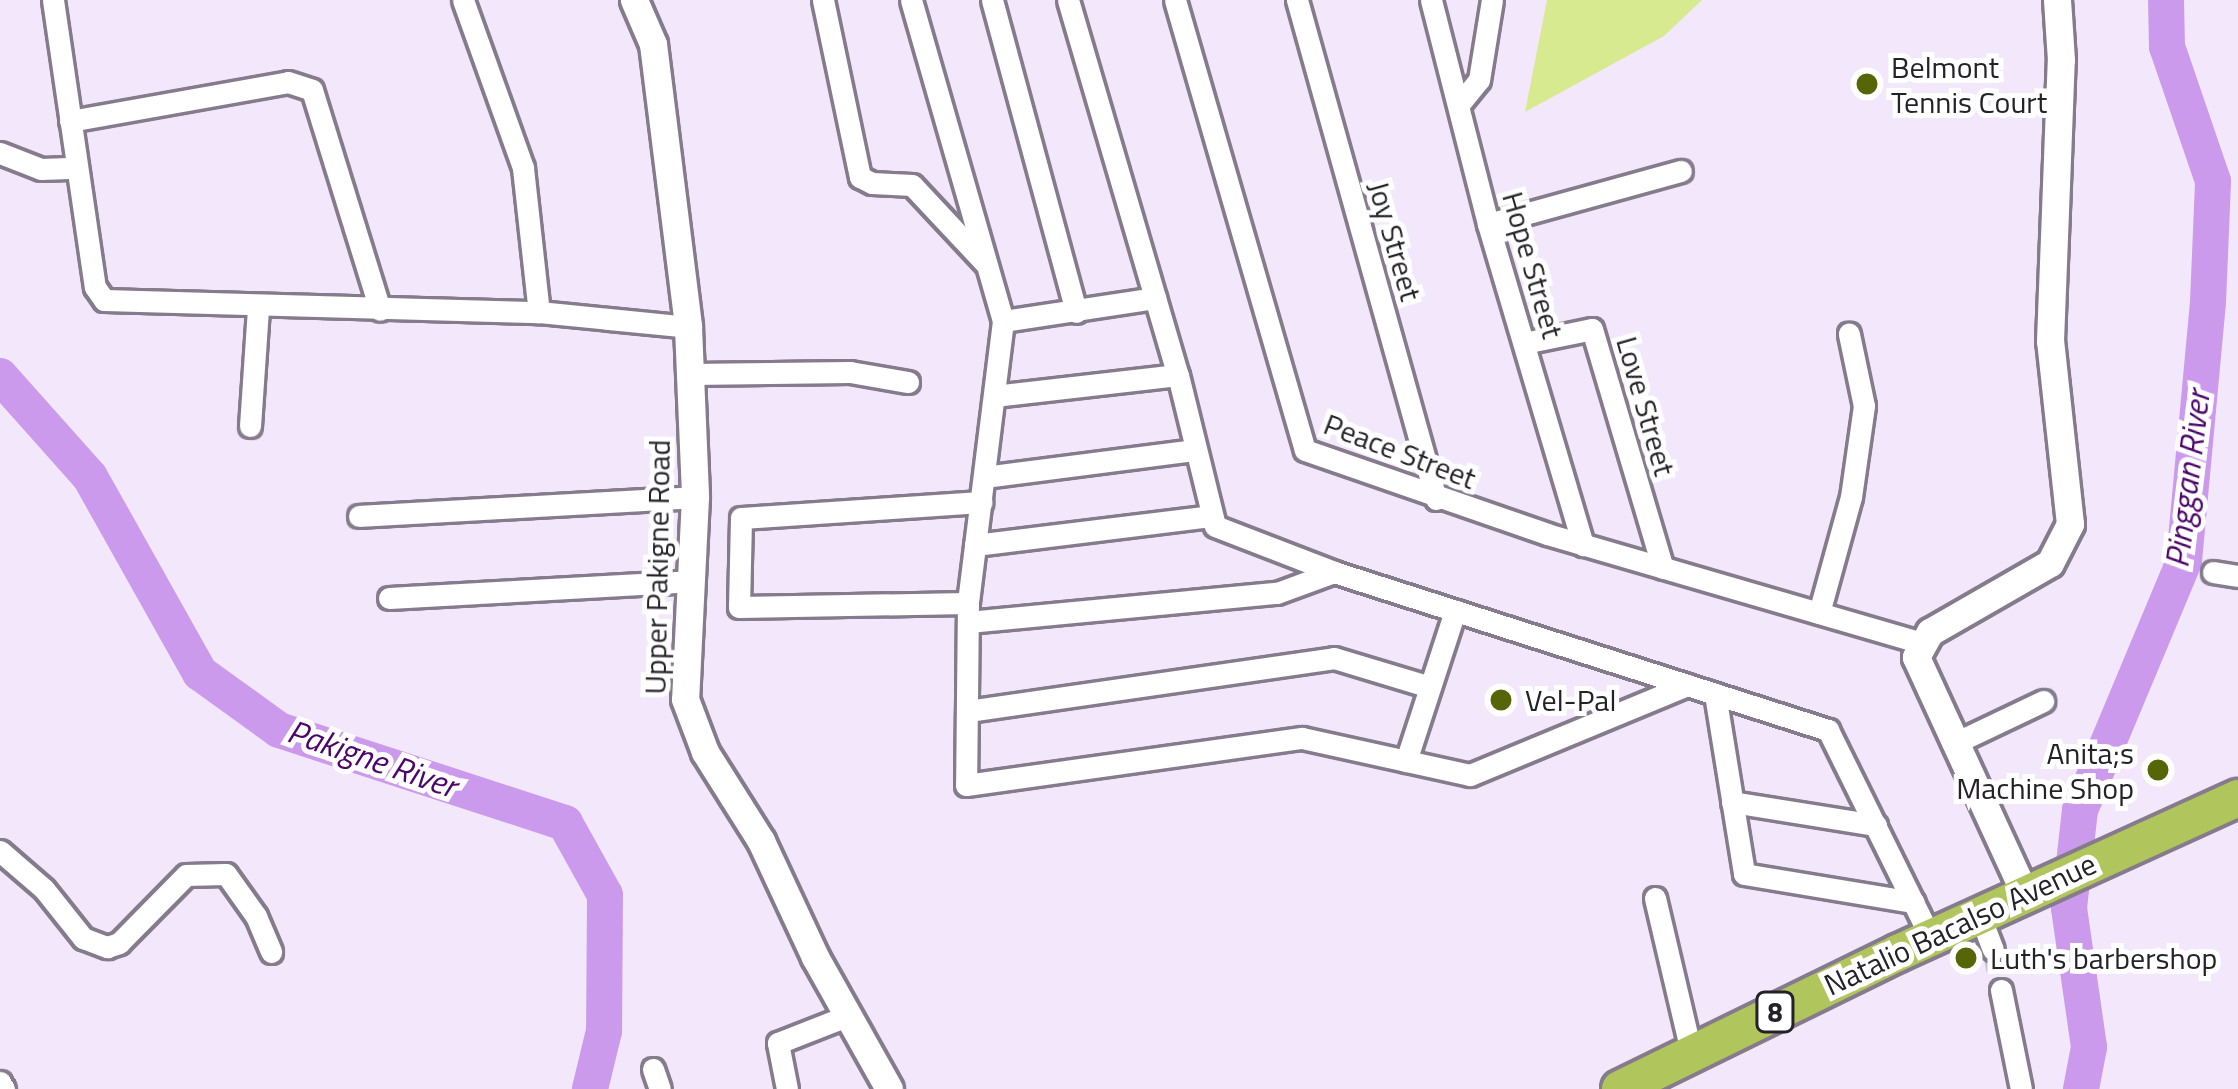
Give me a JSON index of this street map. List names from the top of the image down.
{
  "streets": {
    "highway": ["Natalio Bacalso Avenue", "8"],
    "street": [
      "Joy Street",
      "Hope Street",
      "Love Street",
      "Peace Street",
      "Upper Pakigne Road"
    ]
  },
  "crossings": [
    ["Joy Street", "Peace Street"],
    ["Hope Street", "Love Street"],
    ["Hope Street", "Peace Street"],
    ["Love Street", "Peace Street"]
  ],
  "water": ["Pinggan River", "Pakigne River"],
  "places": [
    "Belmont Tennis Court",
    "Vel-Pal",
    "Anita;s Machine Shop",
    "Luth's barbershop"
  ]
}
